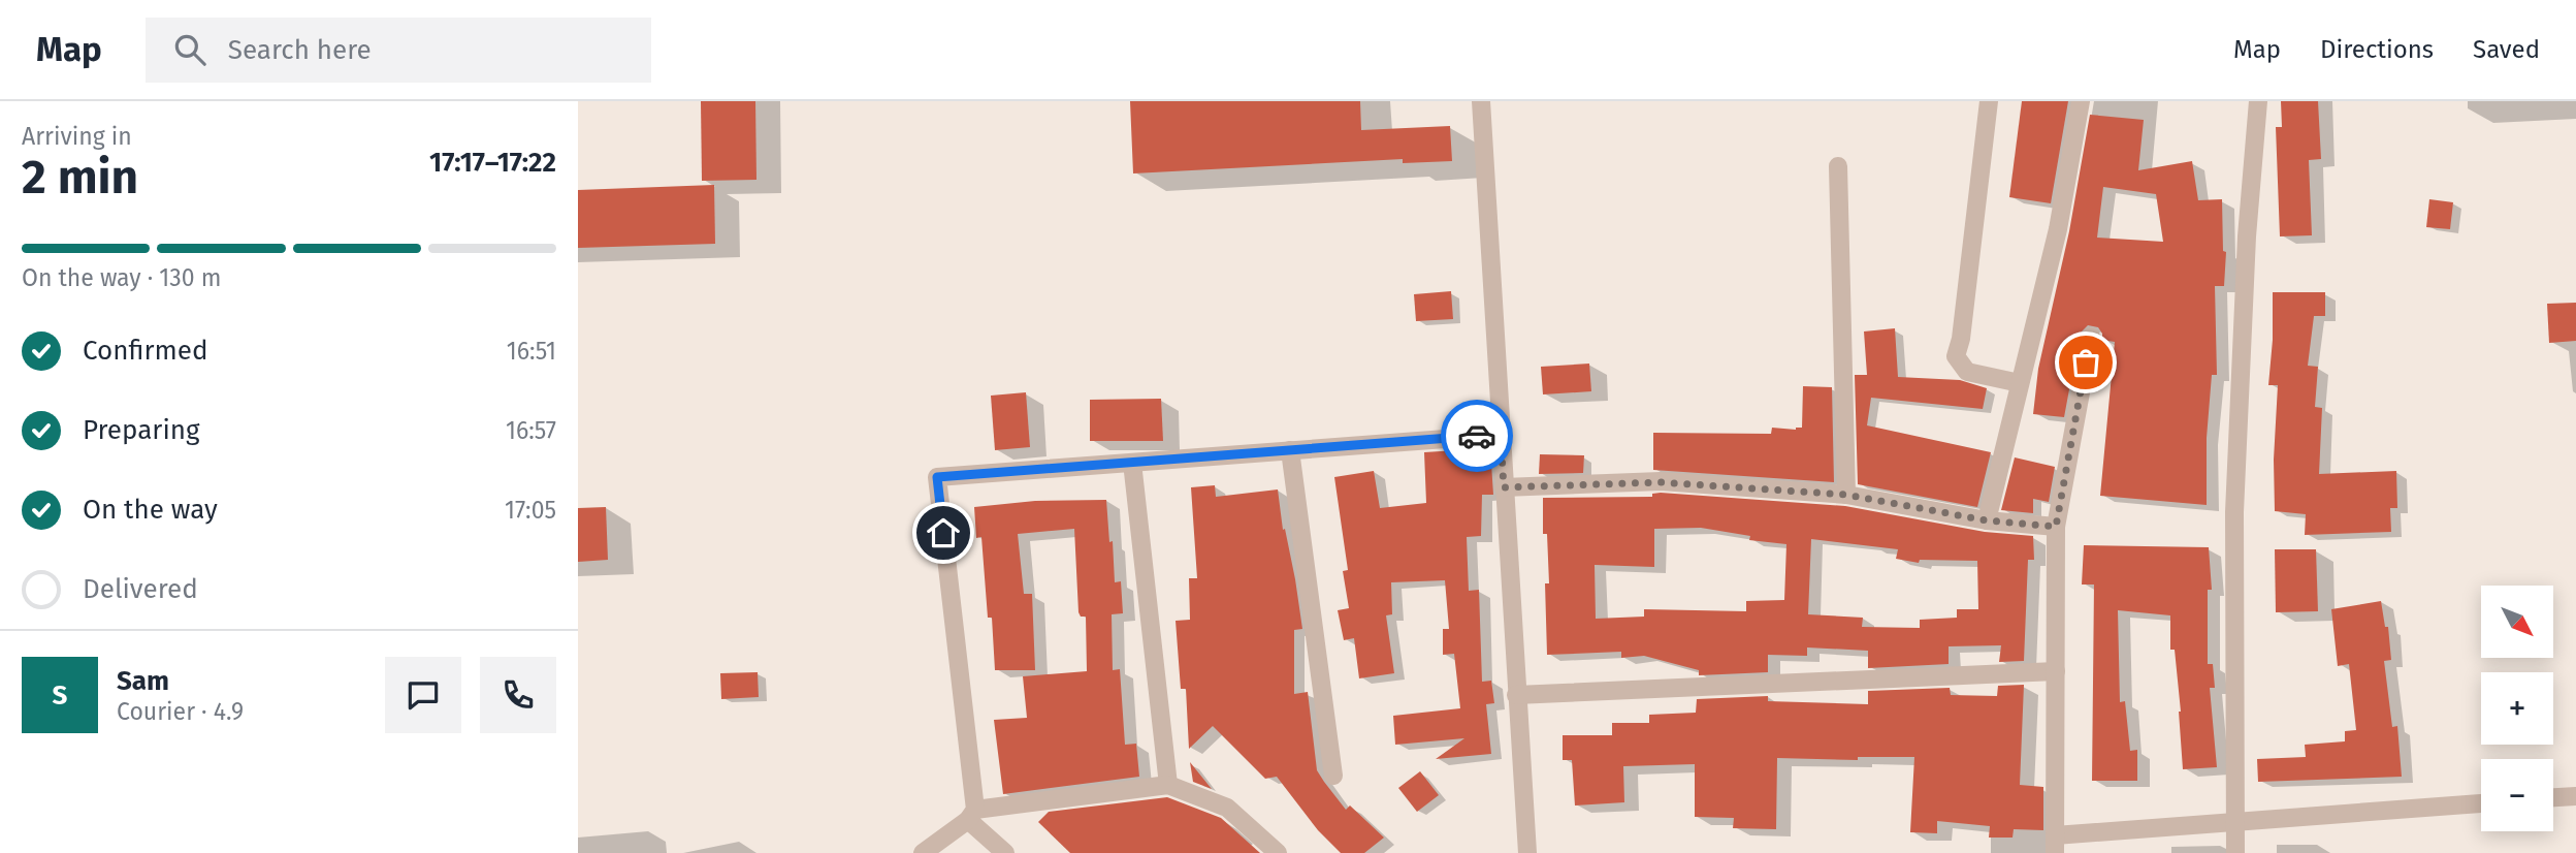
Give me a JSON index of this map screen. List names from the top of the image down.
{
  "north": "bottom right",
  "page": {
    "header": "Map",
    "search": "Search here",
    "nav": ["Map", "Directions", "Saved"],
    "heading": ["2 min", "Arriving in", "17:17–17:22"],
    "panel": ["Sam", "Courier · 4.9"],
    "bar": "On the way · 130 m",
    "list": [
      ["Confirmed", "16:51"],
      ["Preparing", "16:57"],
      ["On the way", "17:05"],
      "Delivered"
    ],
    "map_buttons": ["+", "−"],
    "round": "S"
  }
}
